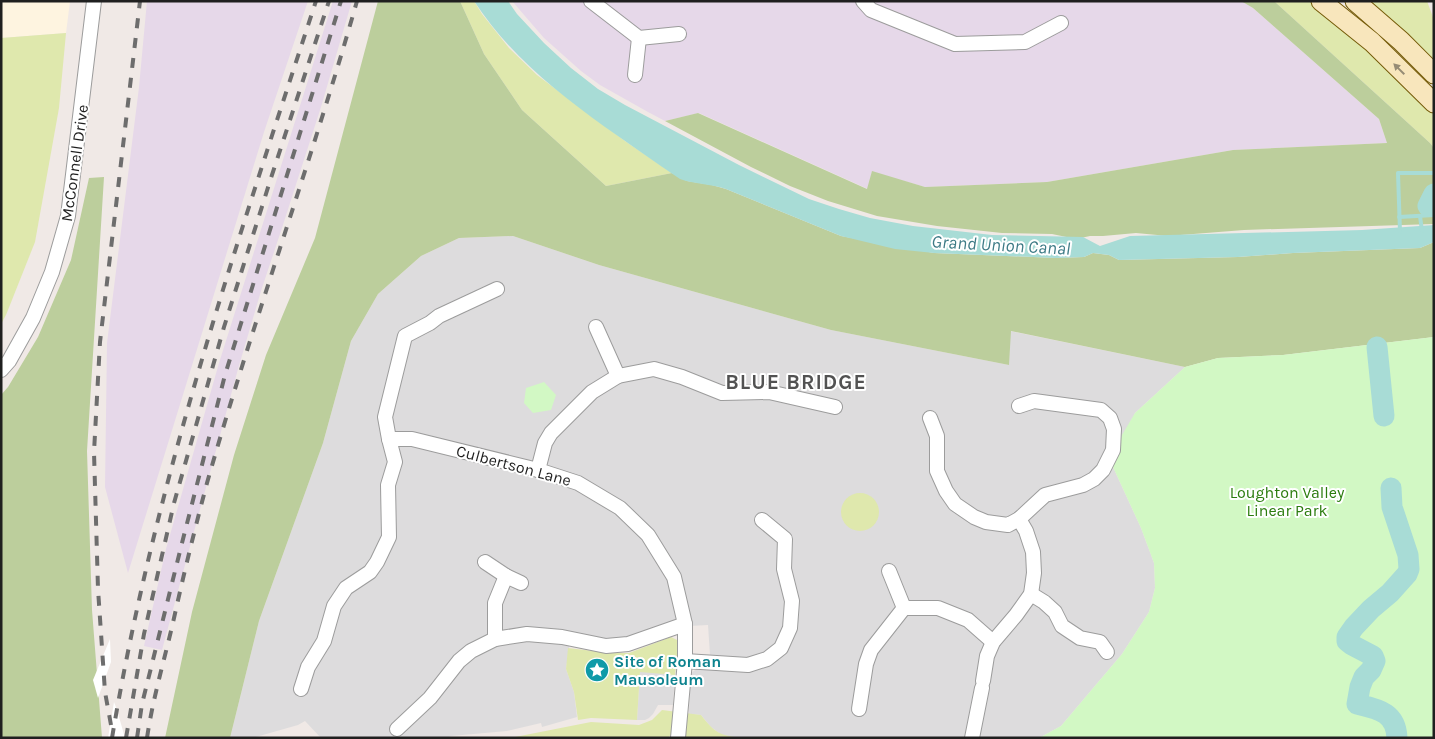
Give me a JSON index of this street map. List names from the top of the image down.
{
  "streets": {
    "street": ["McConnell Drive", "Culbertson Lane"]
  },
  "districts": ["BLUE BRIDGE"],
  "water": ["Grand Union Canal"],
  "parks": ["Loughton Valley Linear Park"],
  "places": {
    "place": ["Site of Roman Mausoleum"]
  }
}
